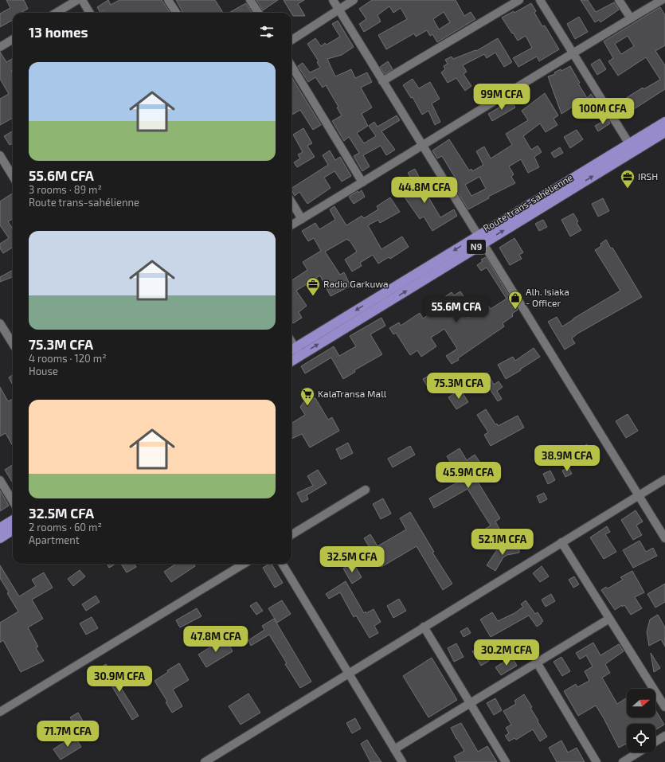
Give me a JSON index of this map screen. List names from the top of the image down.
{
  "streets": {
    "highway": ["Route trans-sahélienne", "N9"]
  },
  "places": {
    "office": ["IRSH", "Radio Garkuwa"],
    "shop": ["Alh. Isiaka - Officer"],
    "supermarket": ["KalaTransa Mall"]
  },
  "north": "right",
  "page": {
    "heading": "13 homes",
    "list": [
      {
        "name": "55.6M CFA",
        "note": "3 rooms · 89 m² · Route trans-sahélienne"
      },
      {
        "name": "75.3M CFA",
        "note": "4 rooms · 120 m² · House"
      },
      {
        "name": "32.5M CFA",
        "note": "2 rooms · 60 m² · Apartment"
      }
    ],
    "price": [
      "99M CFA",
      "100M CFA",
      "44.8M CFA",
      "55.6M CFA",
      "75.3M CFA",
      "38.9M CFA",
      "45.9M CFA",
      "52.1M CFA",
      "32.5M CFA",
      "47.8M CFA",
      "30.2M CFA",
      "30.9M CFA",
      "71.7M CFA"
    ]
  }
}
